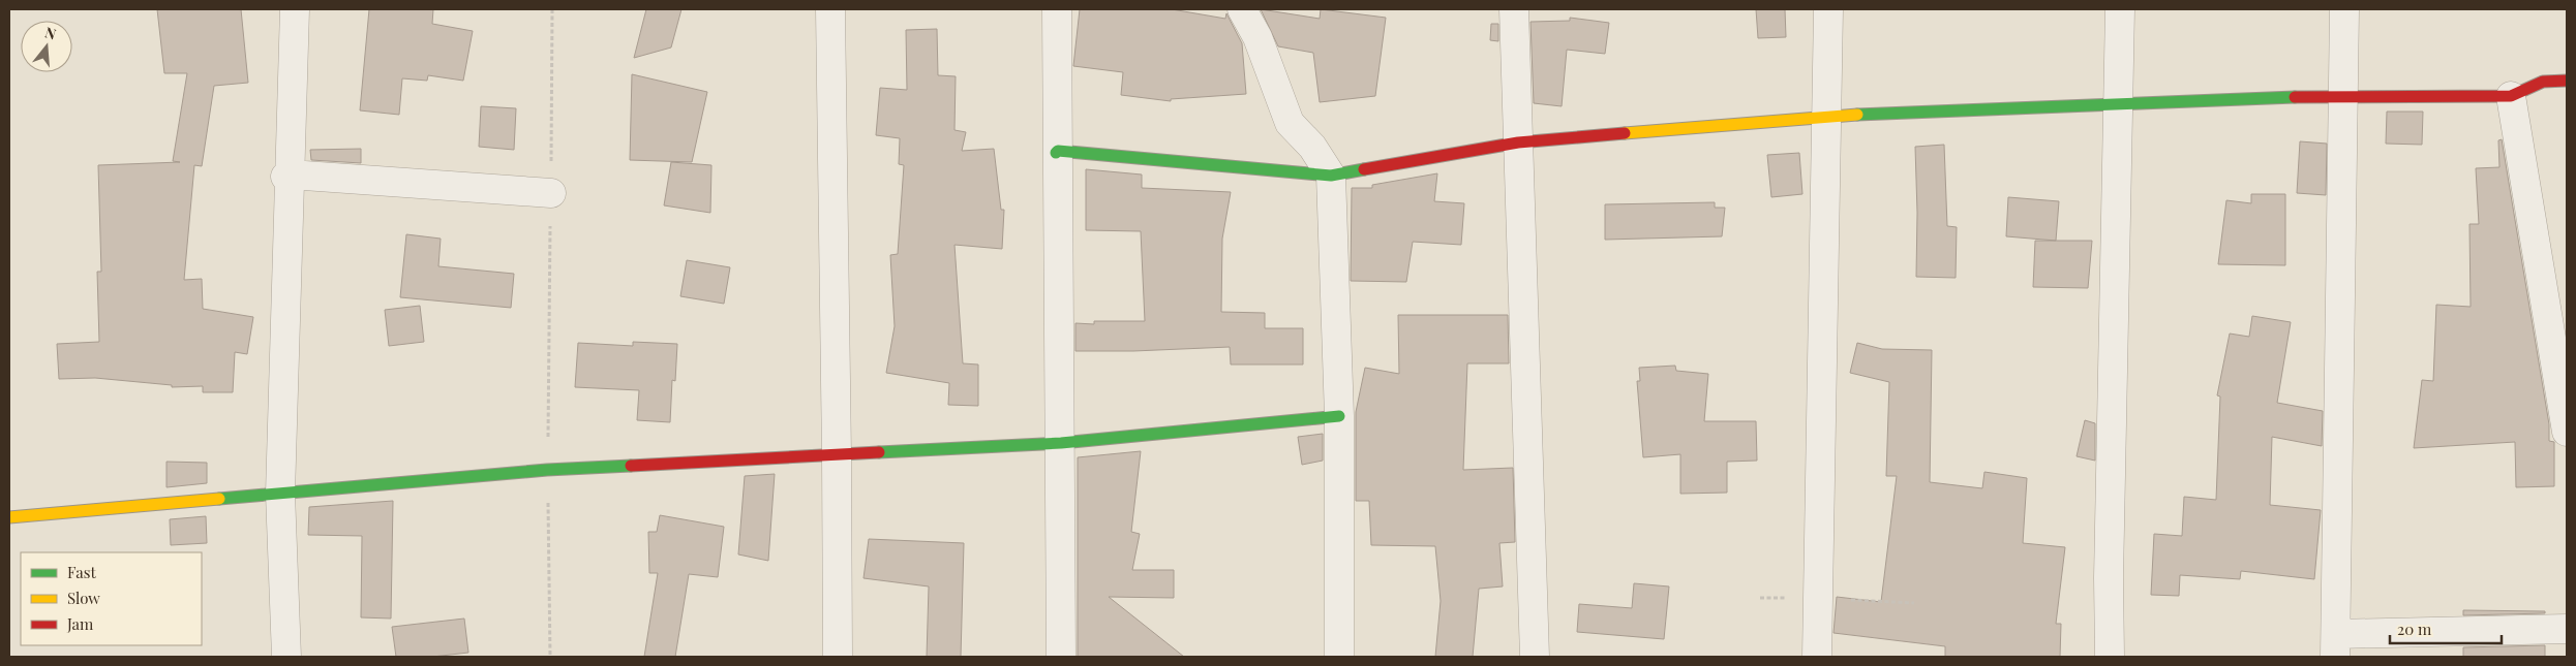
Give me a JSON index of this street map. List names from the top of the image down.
{
  "legend": ["Fast", "Slow", "Jam"],
  "scale_bar": "20 m",
  "north": "top"
}
